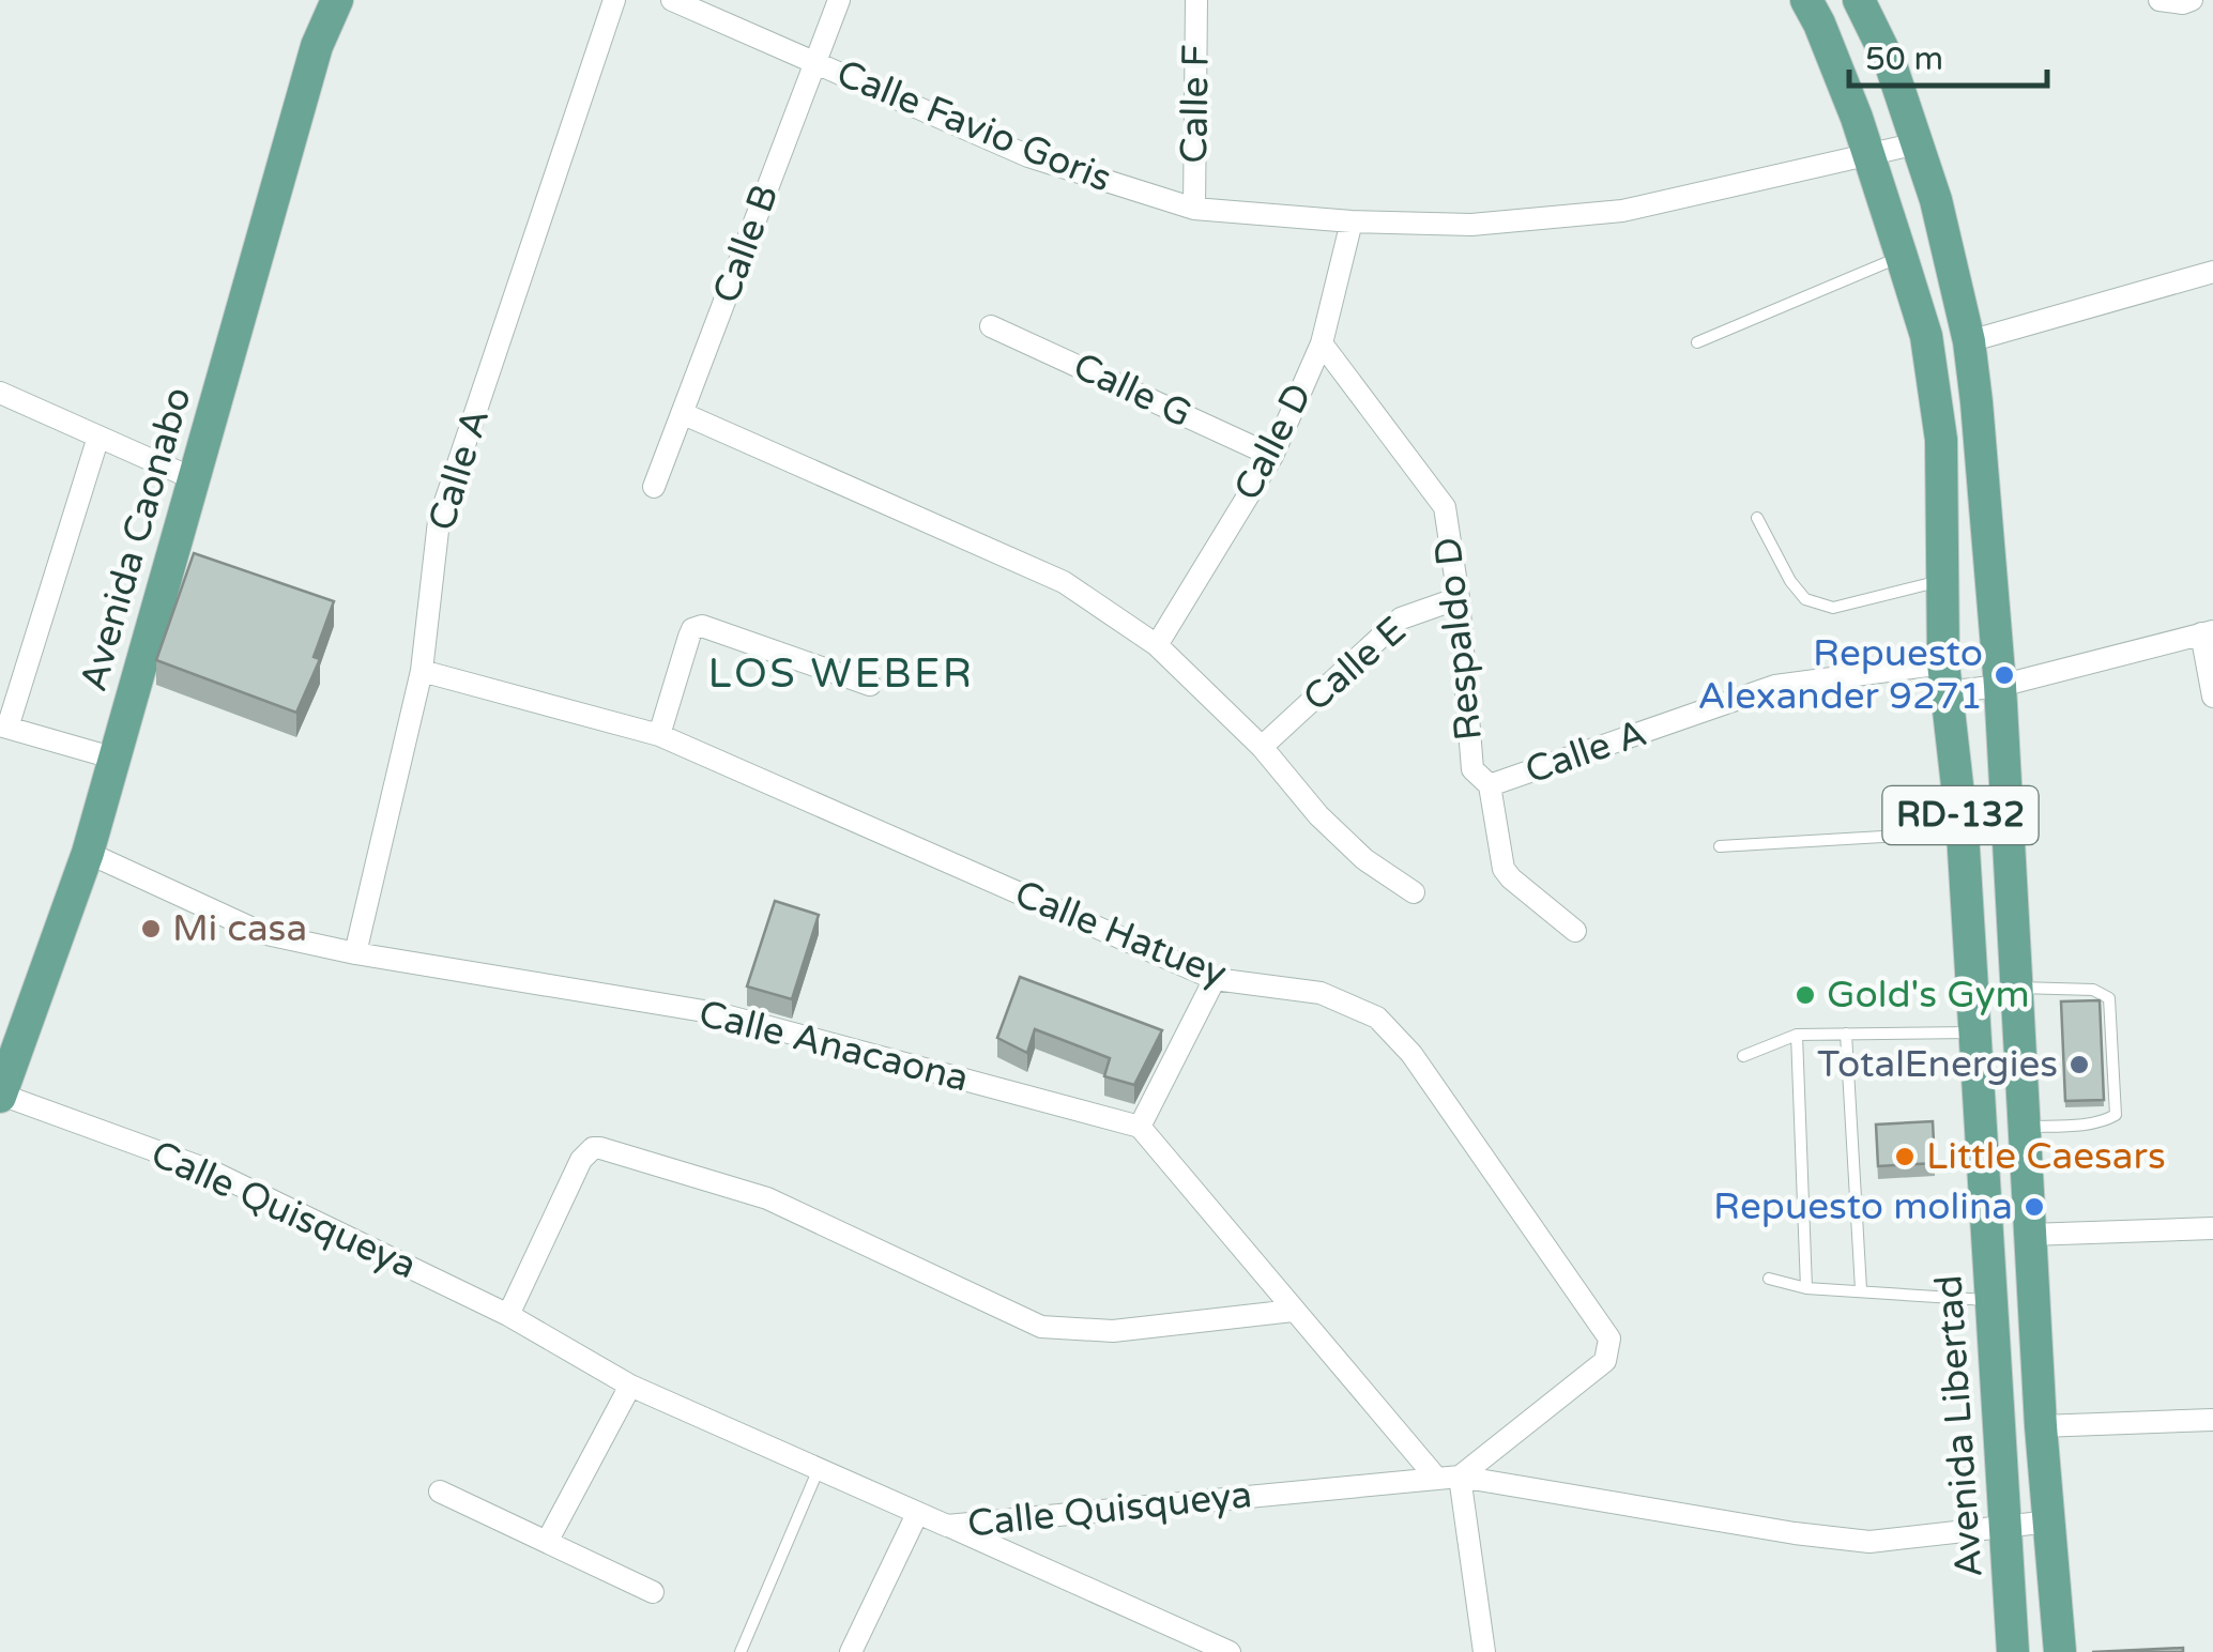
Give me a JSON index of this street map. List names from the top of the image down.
{
  "streets": {
    "main road": ["Avenida Caonabo", "RD-132", "Avenida Libertad"],
    "street": [
      "Calle F",
      "Calle Favio Goris",
      "Calle B",
      "Calle G",
      "Calle D",
      "Calle A",
      "Respaldo D",
      "Calle E",
      "Calle Hatuey",
      "Calle Anacaona",
      "Calle Quisqueya"
    ]
  },
  "crossings": [
    ["Calle F", "Calle Favio Goris"],
    ["Calle Favio Goris", "Calle B"],
    ["Calle Favio Goris", "Calle D"],
    ["Calle Favio Goris", "RD-132"],
    ["Calle Favio Goris", "Avenida Libertad"],
    ["Calle G", "Calle D"],
    ["Calle D", "Respaldo D"],
    ["Calle A", "Respaldo D"],
    ["Calle A", "RD-132"],
    ["Calle A", "Calle Hatuey"],
    ["Calle A", "Calle Anacaona"],
    ["Calle A", "Avenida Libertad"],
    ["Avenida Caonabo", "Calle Anacaona"],
    ["Avenida Caonabo", "Calle Quisqueya"],
    ["Respaldo D", "Calle E"],
    ["RD-132", "Calle Quisqueya"],
    ["Calle Hatuey", "Calle Quisqueya"],
    ["Calle Quisqueya", "Avenida Libertad"]
  ],
  "districts": ["LOS WEBER"],
  "places": [
    "Repuesto Alexander 9271",
    "Mi casa",
    "Gold's Gym",
    "TotalEnergies",
    "Little Caesars",
    "Repuesto molina"
  ],
  "scale_bar": "50 m"
}
